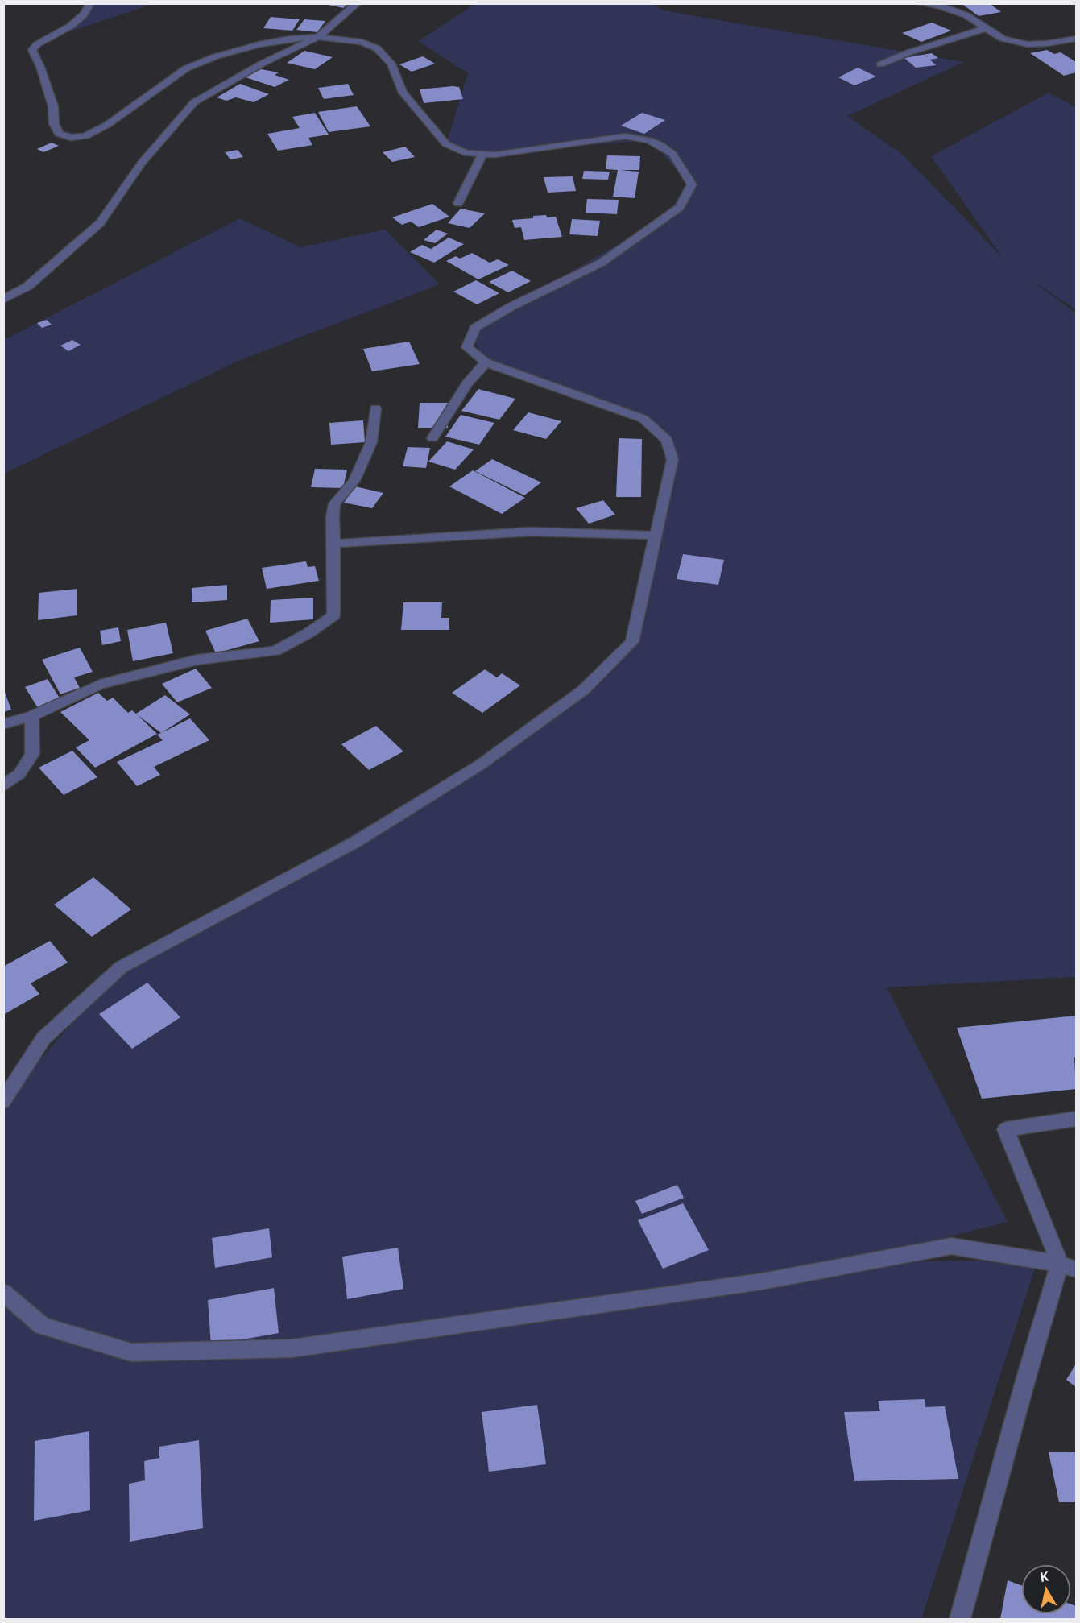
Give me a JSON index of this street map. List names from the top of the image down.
{
  "north": "top"
}
